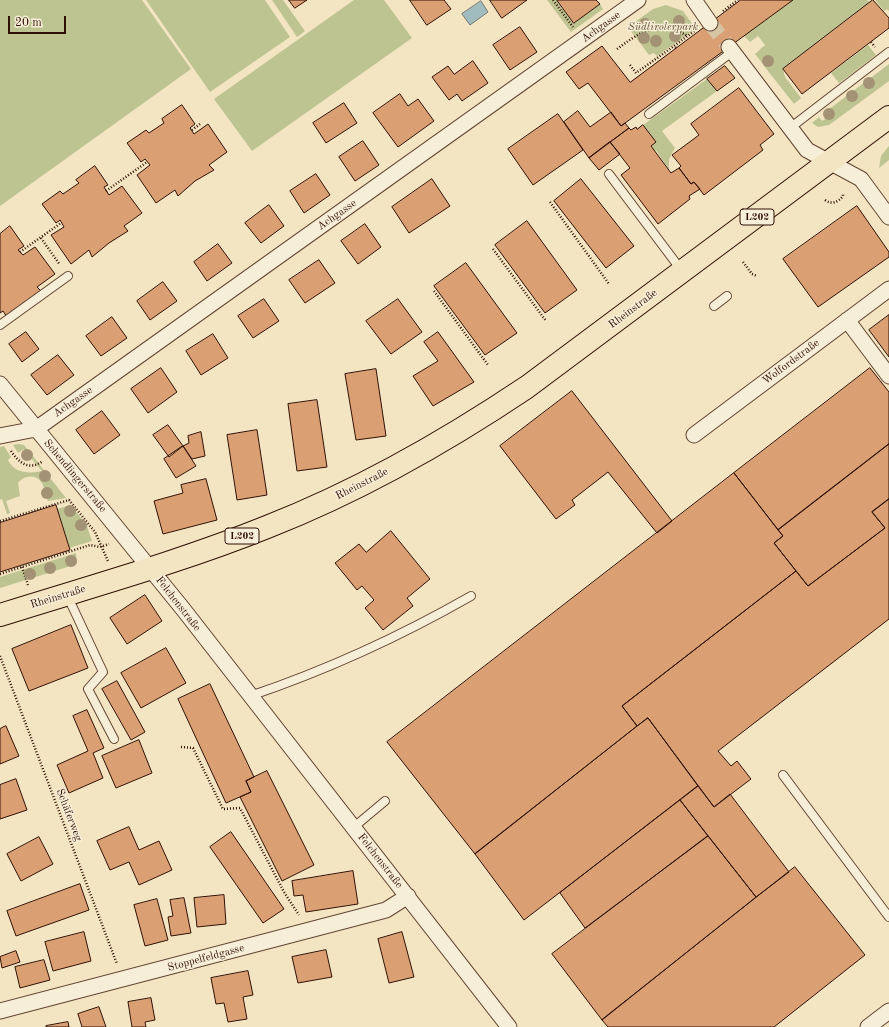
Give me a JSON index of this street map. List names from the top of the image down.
{
  "streets": {
    "main road": ["L202", "Rheinstraße"],
    "street": [
      "Achgasse",
      "Wolfordstraße",
      "Schendlingerstraße",
      "Felchenstraße",
      "Stoppelfeldgasse"
    ],
    "path": ["Schäferweg"]
  },
  "crossings": [
    ["Achgasse", "Schendlingerstraße"],
    ["Rheinstraße", "Schendlingerstraße"],
    ["Rheinstraße", "Felchenstraße"],
    ["Schendlingerstraße", "Felchenstraße"],
    ["Felchenstraße", "Stoppelfeldgasse"],
    ["Schäferweg", "Stoppelfeldgasse"]
  ],
  "parks": ["Südtirolerpark"],
  "scale_bar": "20 m"
}
